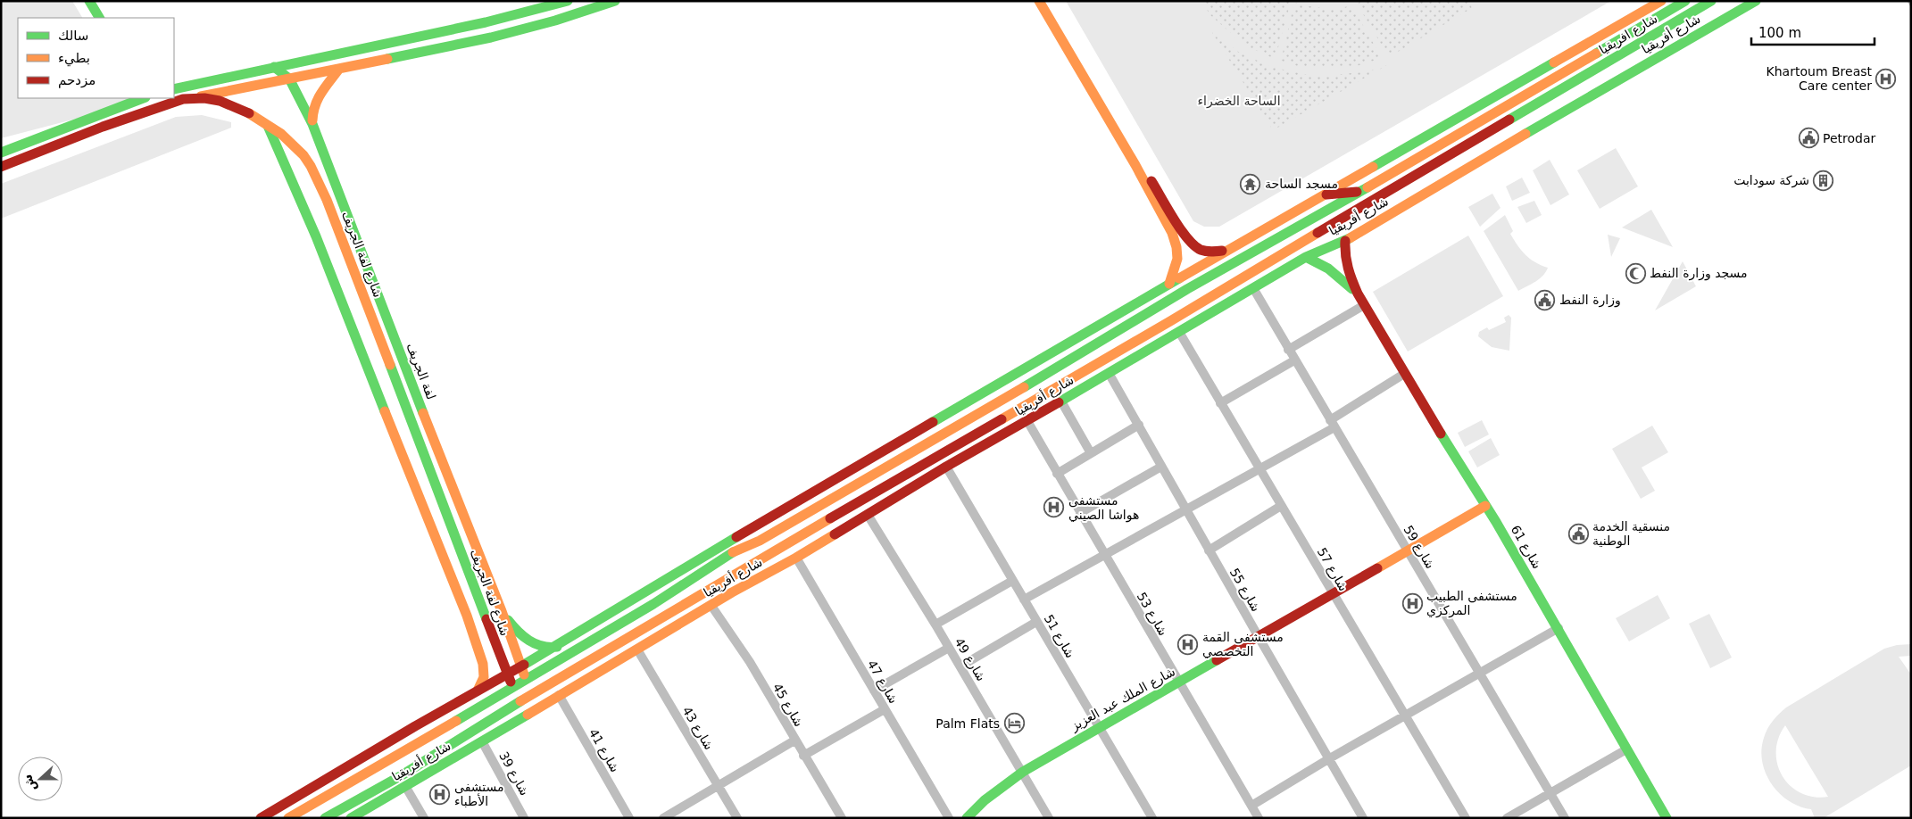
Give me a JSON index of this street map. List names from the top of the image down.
{
  "streets": {
    "main road": [
      "شارع افريقيا",
      "شارع أفريقيا",
      "شارع لفة الجريف",
      "لفة الجريف",
      "شارع 61",
      "شارع الملك عبد العزيز"
    ],
    "street": [
      "شارع 59",
      "شارع 57",
      "شارع 55",
      "شارع 53",
      "شارع 51",
      "شارع 49",
      "شارع 47",
      "شارع 45",
      "شارع 43",
      "شارع 41",
      "شارع 39"
    ]
  },
  "crossings": [
    ["شارع افريقيا", "شارع أفريقيا"],
    ["شارع أفريقيا", "لفة الجريف"],
    ["شارع أفريقيا", "شارع 59"],
    ["شارع أفريقيا", "شارع 57"],
    ["شارع أفريقيا", "شارع 55"],
    ["شارع أفريقيا", "شارع 53"],
    ["شارع أفريقيا", "شارع 51"],
    ["شارع أفريقيا", "شارع 49"],
    ["شارع أفريقيا", "شارع 47"],
    ["شارع أفريقيا", "شارع 45"],
    ["شارع أفريقيا", "شارع 43"],
    ["شارع أفريقيا", "شارع 41"],
    ["شارع أفريقيا", "شارع 39"],
    ["شارع 59", "شارع الملك عبد العزيز"],
    ["شارع 61", "شارع الملك عبد العزيز"],
    ["شارع 57", "شارع الملك عبد العزيز"],
    ["شارع 55", "شارع الملك عبد العزيز"],
    ["شارع 53", "شارع الملك عبد العزيز"],
    ["شارع 51", "شارع الملك عبد العزيز"],
    ["شارع 49", "شارع الملك عبد العزيز"]
  ],
  "parks": ["الساحة الخضراء"],
  "places": {
    "hospital": [
      "Khartoum Breast Care center",
      "مستشفى هواشا الصيني",
      "مستشفى الطبيب المركزي",
      "مستشفى القمة التخصصي",
      "مستشفی الأطباء"
    ],
    "public building": ["Petrodar", "وزارة النفط", "منسقية الخدمة الوطنية"],
    "building": ["شركة سودابت"],
    "temple": ["مسجد الساحة"],
    "mosque": ["مسجد وزارة النفط"],
    "hotel": ["Palm Flats"]
  },
  "legend": ["سالك", "بطيء", "مزدحم"],
  "scale_bar": "100 m",
  "north": "left"
}
